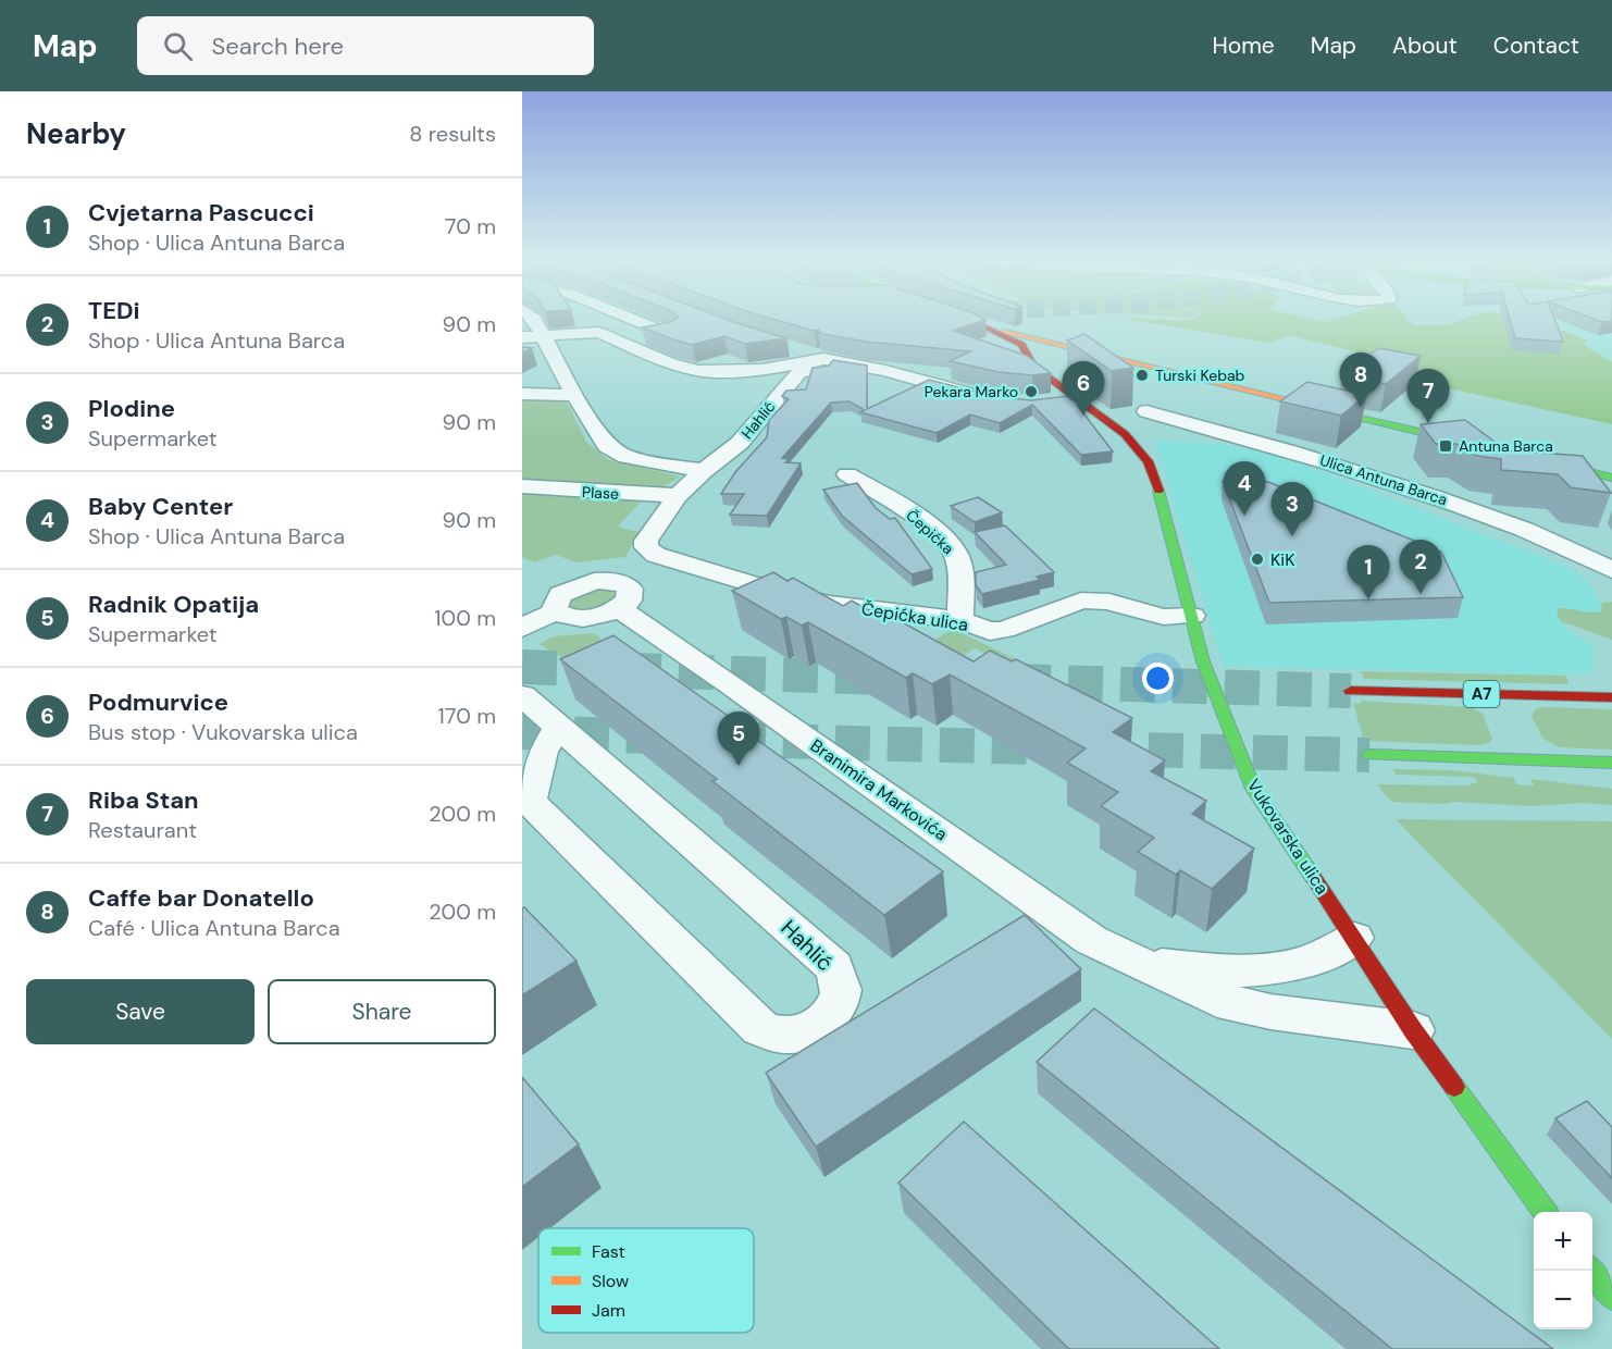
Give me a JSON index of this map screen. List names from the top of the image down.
{
  "streets": {
    "main road": ["A7", "Vukovarska ulica"],
    "street": [
      "Hahlić",
      "Ulica Antuna Barca",
      "Plase",
      "Čepićka",
      "Čepićka ulica",
      "Branimira Markovića"
    ]
  },
  "crossings": [
    ["Hahlić", "Plase"],
    ["Hahlić", "Čepićka ulica"],
    ["Čepićka", "Čepićka ulica"],
    ["Čepićka ulica", "Vukovarska ulica"],
    ["Branimira Markovića", "Vukovarska ulica"]
  ],
  "places": {
    "other": ["Turski Kebab", "Pekara Marko", "KiK"],
    "transit": ["Antuna Barca"]
  },
  "legend": ["Fast", "Slow", "Jam"],
  "page": {
    "header": "Map",
    "search": "Search here",
    "nav": [
      "Home",
      "Map",
      "About",
      "Contact"
    ],
    "heading": ["Nearby", "8 results"],
    "list": [
      {
        "mark": "1",
        "name": "Cvjetarna Pascucci",
        "note": "Shop · Ulica Antuna Barca",
        "value": "70 m"
      },
      {
        "mark": "2",
        "name": "TEDi",
        "note": "Shop · Ulica Antuna Barca",
        "value": "90 m"
      },
      {
        "mark": "3",
        "name": "Plodine",
        "note": "Supermarket",
        "value": "90 m"
      },
      {
        "mark": "4",
        "name": "Baby Center",
        "note": "Shop · Ulica Antuna Barca",
        "value": "90 m"
      },
      {
        "mark": "5",
        "name": "Radnik Opatija",
        "note": "Supermarket",
        "value": "100 m"
      },
      {
        "mark": "6",
        "name": "Podmurvice",
        "note": "Bus stop · Vukovarska ulica",
        "value": "170 m"
      },
      {
        "mark": "7",
        "name": "Riba Stan",
        "note": "Restaurant",
        "value": "200 m"
      },
      {
        "mark": "8",
        "name": "Caffe bar Donatello",
        "note": "Café · Ulica Antuna Barca",
        "value": "200 m"
      }
    ],
    "pins": [
      "8",
      "6",
      "7",
      "4",
      "3",
      "2",
      "1",
      "5"
    ],
    "buttons": ["Save", "Share"],
    "map_buttons": ["+", "−"]
  }
}
